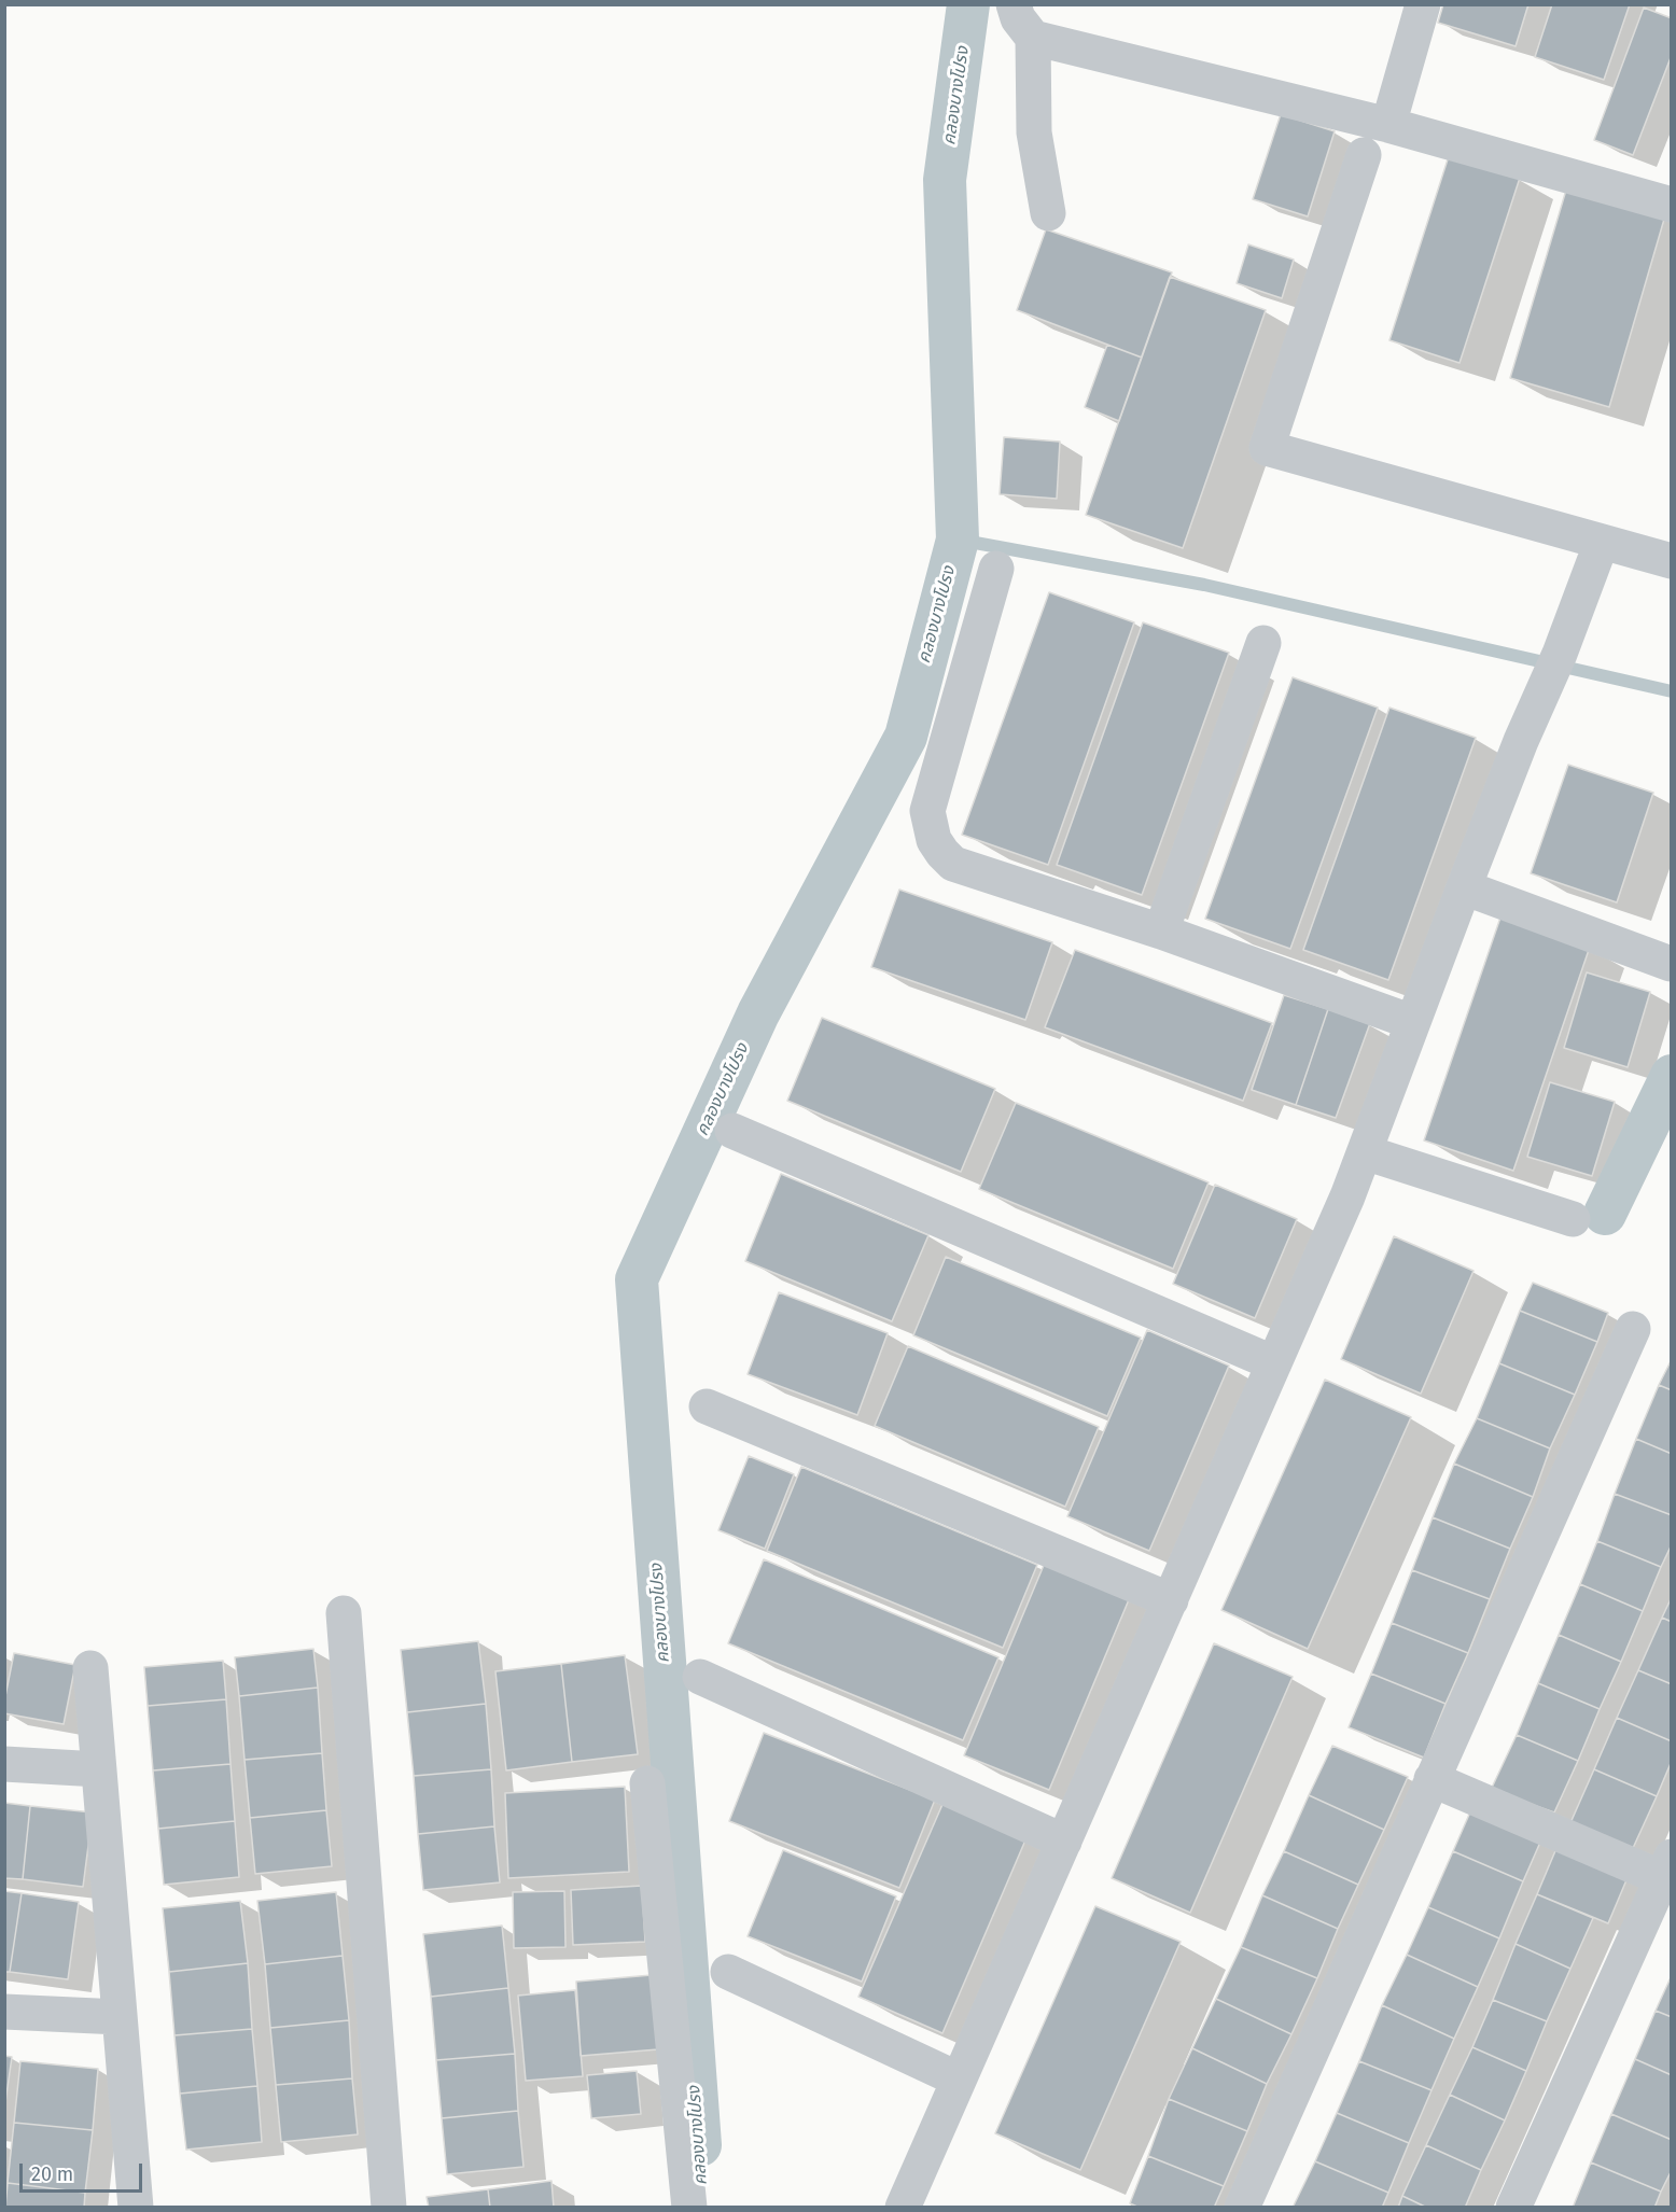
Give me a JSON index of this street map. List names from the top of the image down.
{
  "water": ["คลองบางโปรง"],
  "scale_bar": "20 m"
}
